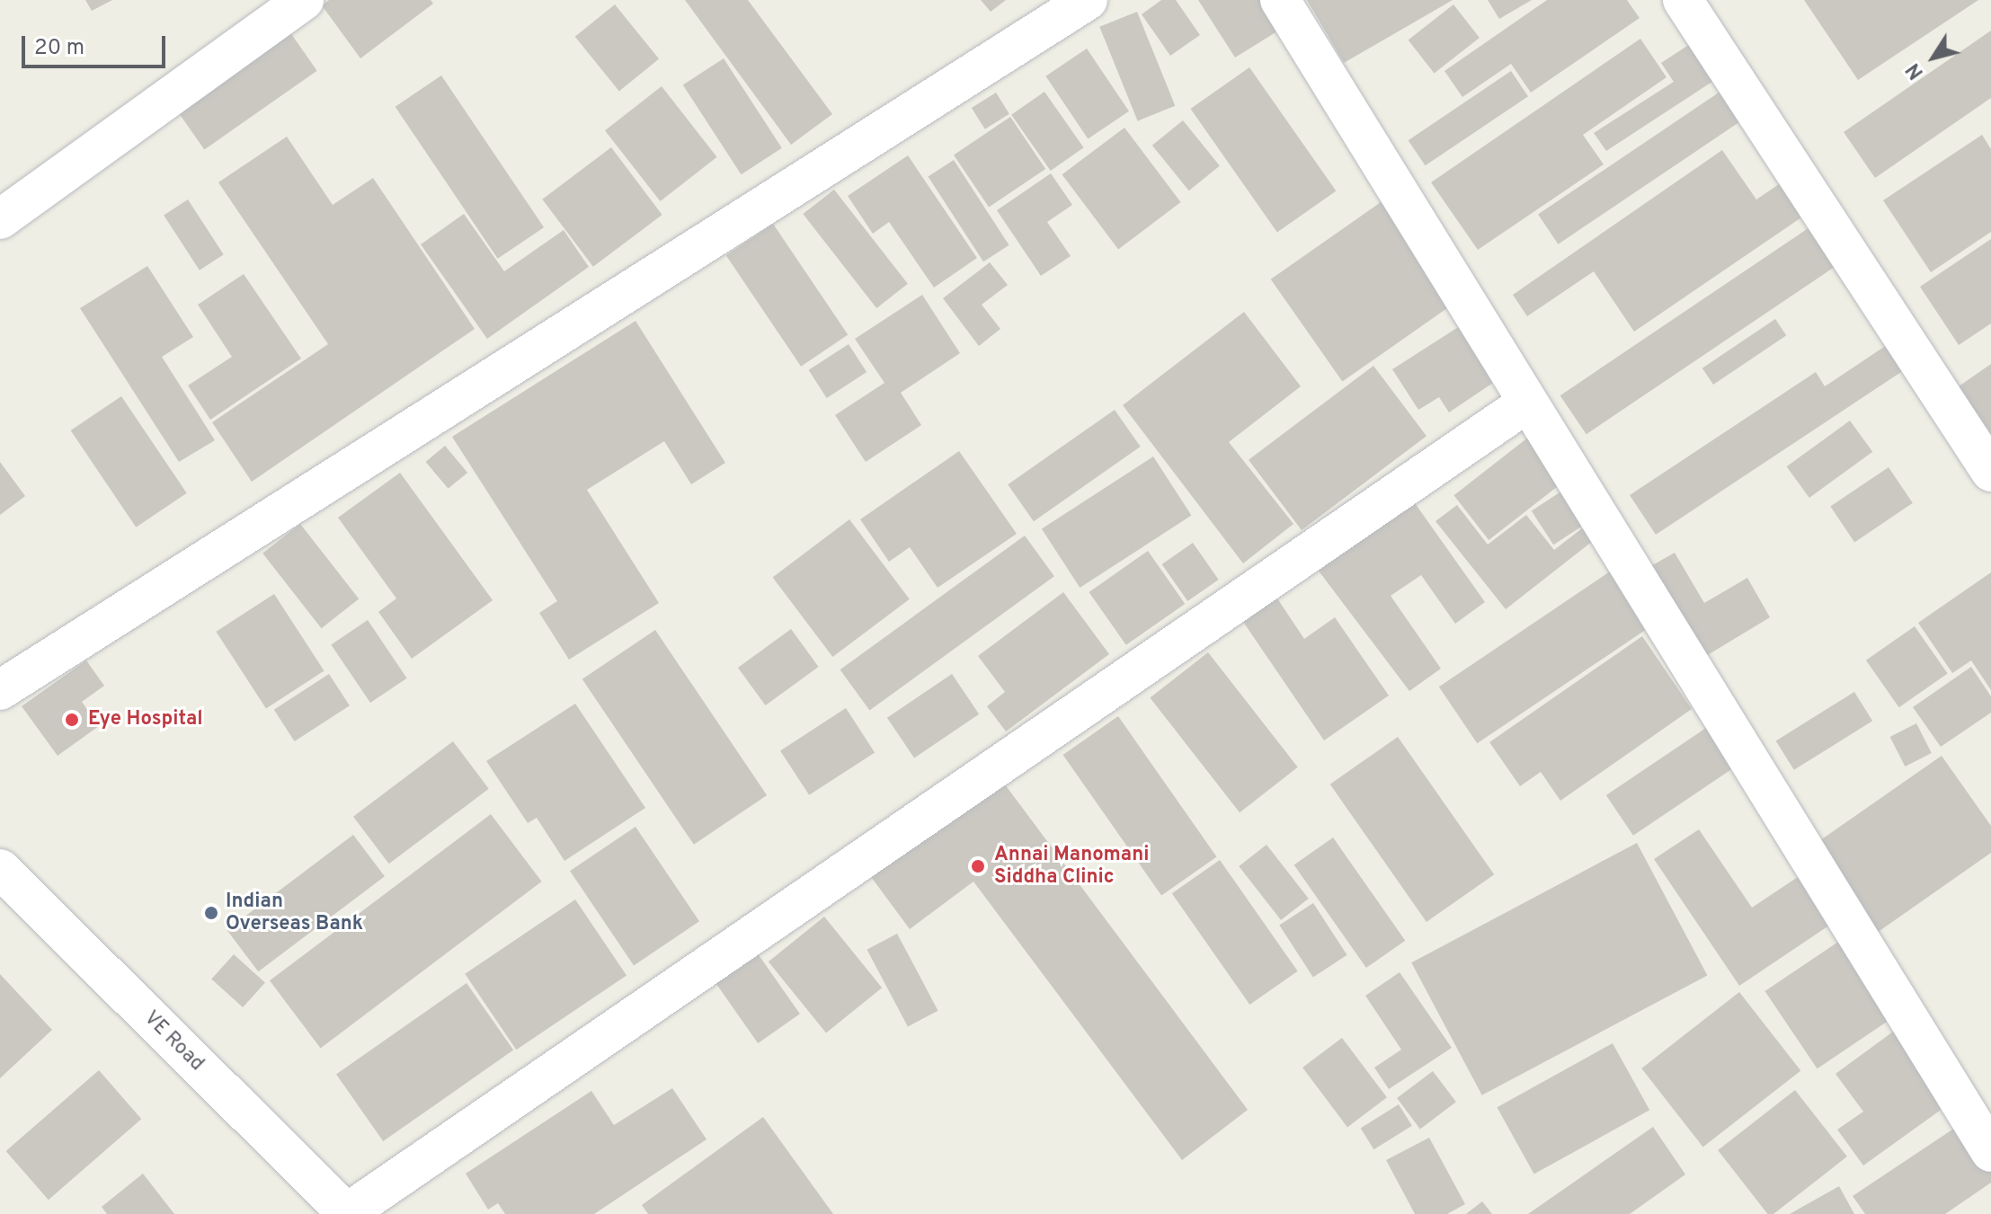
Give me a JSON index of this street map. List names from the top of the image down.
{
  "streets": {
    "street": ["VE Road"]
  },
  "places": ["Eye Hospital", "Annai Manomani Siddha Clinic", "Indian Overseas Bank"],
  "scale_bar": "20 m",
  "north": "bottom left"
}
